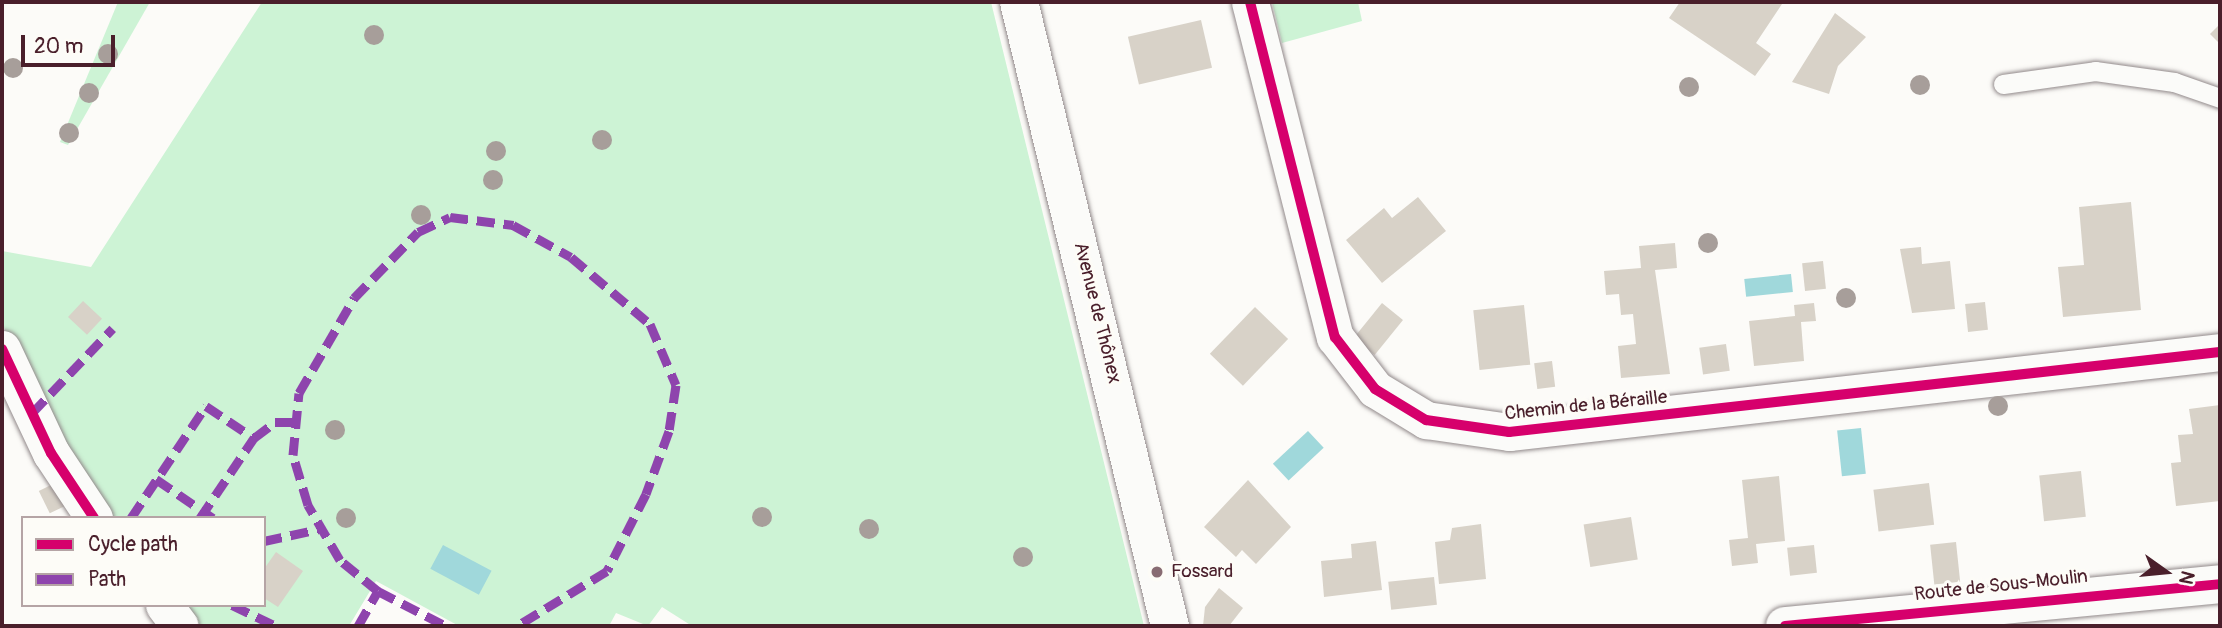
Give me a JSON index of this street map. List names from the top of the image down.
{
  "streets": {
    "main road": ["Avenue de Thônex", "Route de Sous-Moulin"],
    "street": ["Chemin de la Béraille"]
  },
  "places": ["Fossard"],
  "legend": ["Cycle path", "Path"],
  "scale_bar": "20 m",
  "north": "right"
}
